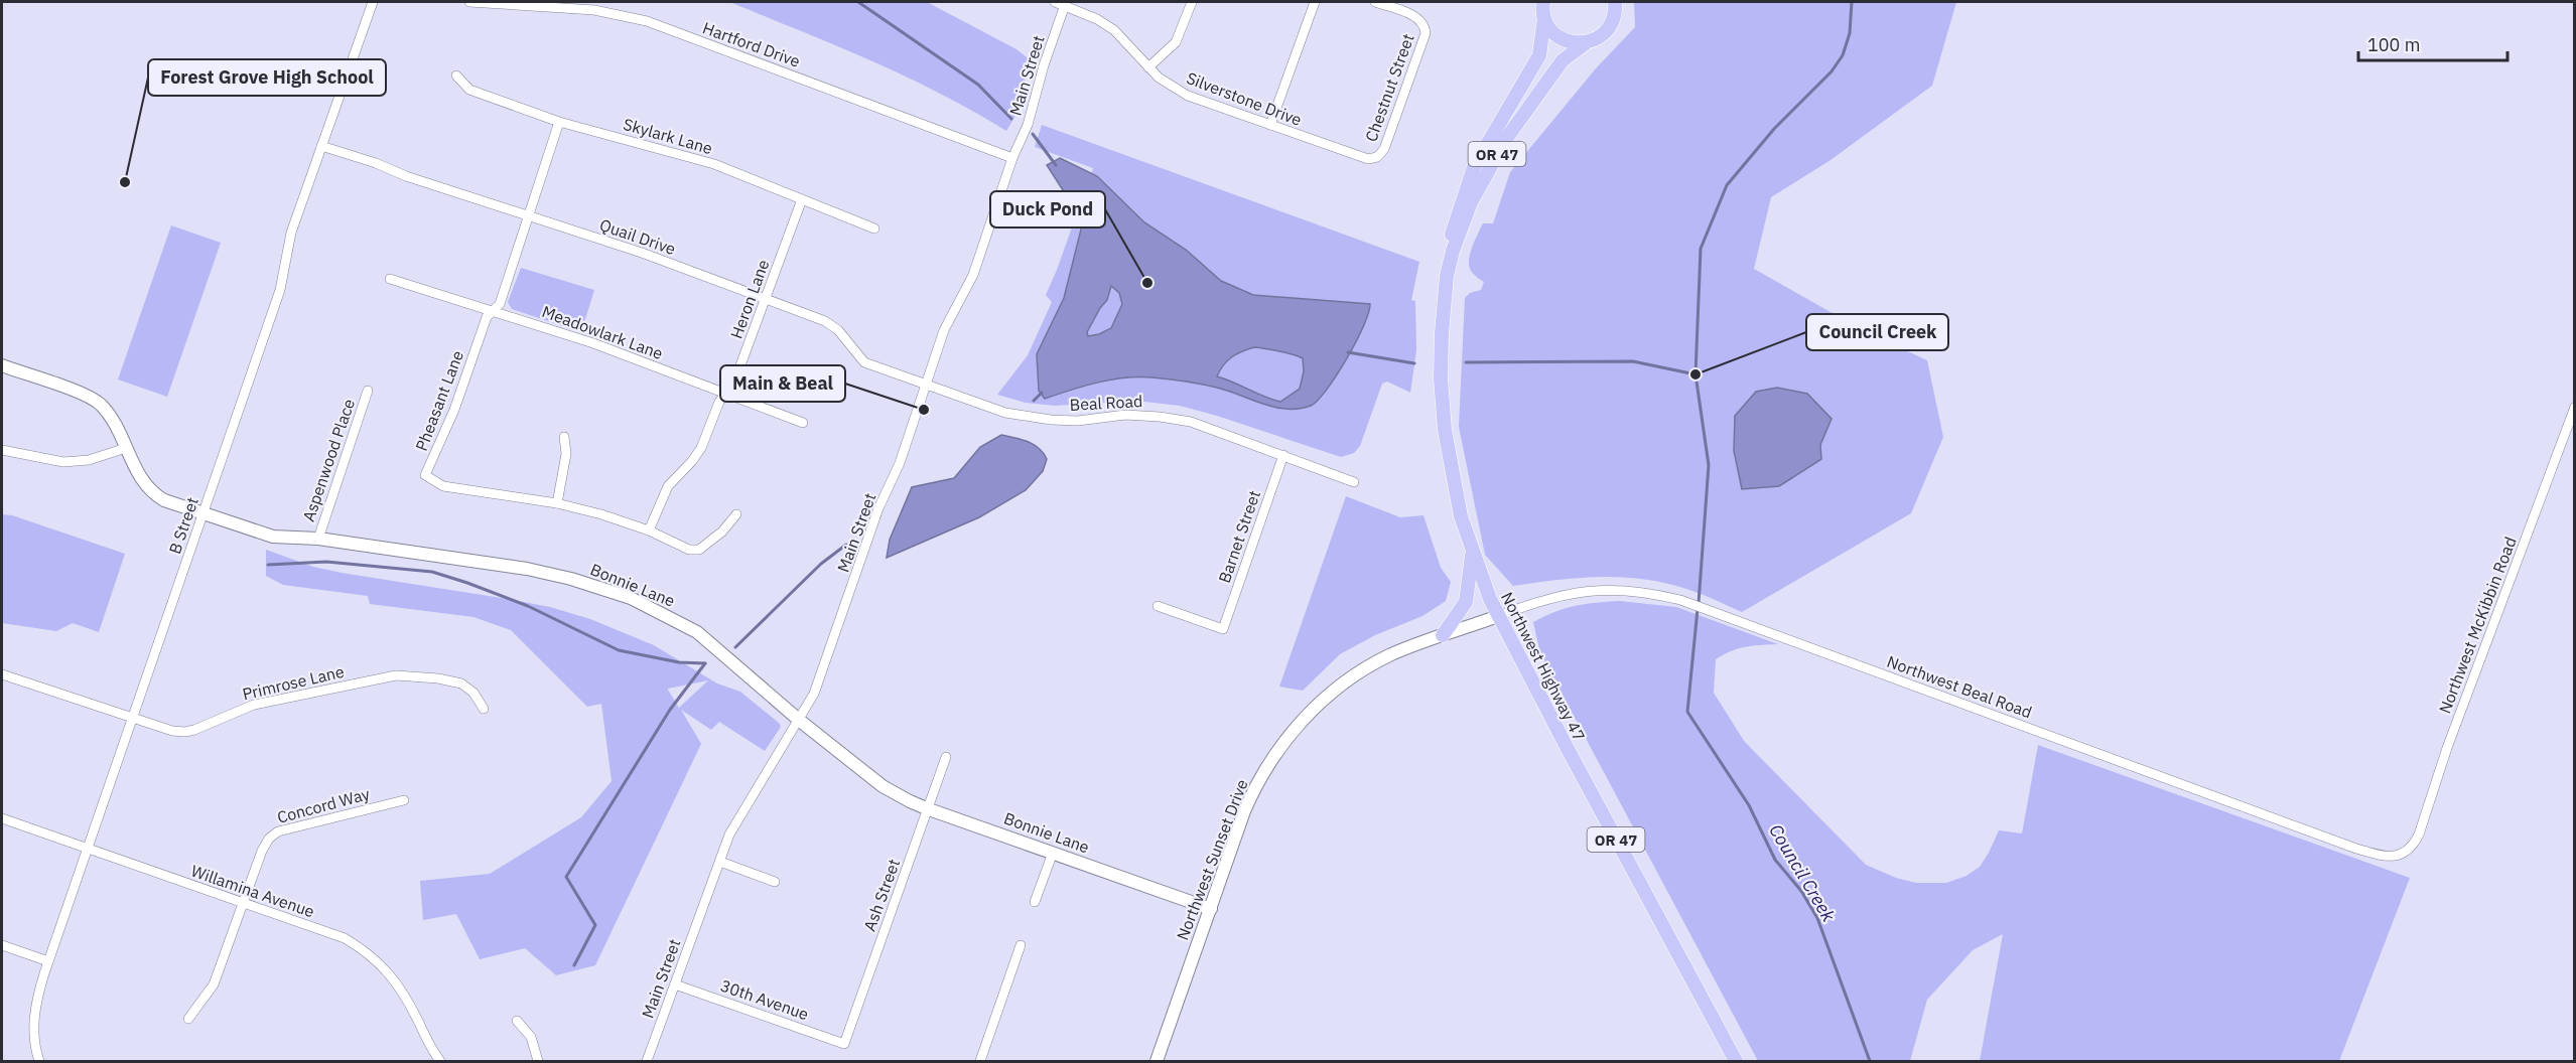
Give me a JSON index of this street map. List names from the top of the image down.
{
  "streets": {
    "main road": ["OR 47", "Northwest Highway 47"],
    "street": [
      "Hartford Drive",
      "Main Street",
      "Chestnut Street",
      "Silverstone Drive",
      "Skylark Lane",
      "Quail Drive",
      "Heron Lane",
      "Meadowlark Lane",
      "Pheasant Lane",
      "Beal Road",
      "Aspenwood Place",
      "B Street",
      "Barnet Street",
      "Bonnie Lane",
      "Northwest McKibbin Road",
      "Primrose Lane",
      "Northwest Beal Road",
      "Concord Way",
      "Northwest Sunset Drive",
      "Willamina Avenue",
      "Ash Street",
      "30th Avenue"
    ]
  },
  "crossings": [
    ["Hartford Drive", "Main Street"],
    ["Main Street", "Silverstone Drive"],
    ["Main Street", "Quail Drive"],
    ["Main Street", "Beal Road"],
    ["Main Street", "Bonnie Lane"],
    ["Main Street", "30th Avenue"],
    ["Chestnut Street", "Silverstone Drive"],
    ["Skylark Lane", "Heron Lane"],
    ["Skylark Lane", "Pheasant Lane"],
    ["Quail Drive", "Heron Lane"],
    ["Quail Drive", "Pheasant Lane"],
    ["Quail Drive", "Beal Road"],
    ["Quail Drive", "B Street"],
    ["Heron Lane", "Meadowlark Lane"],
    ["Heron Lane", "Pheasant Lane"],
    ["Meadowlark Lane", "Pheasant Lane"],
    ["Beal Road", "Barnet Street"],
    ["Aspenwood Place", "Bonnie Lane"],
    ["B Street", "Bonnie Lane"],
    ["B Street", "Primrose Lane"],
    ["B Street", "Willamina Avenue"],
    ["Bonnie Lane", "Northwest Sunset Drive"],
    ["Bonnie Lane", "Ash Street"],
    ["Northwest McKibbin Road", "Northwest Beal Road"],
    ["Northwest Highway 47", "Northwest Beal Road"],
    ["Northwest Highway 47", "Northwest Sunset Drive"],
    ["Northwest Beal Road", "Northwest Sunset Drive"],
    ["Concord Way", "Willamina Avenue"],
    ["Ash Street", "30th Avenue"]
  ],
  "water": ["Council Creek"],
  "places": [
    "Forest Grove High School",
    "Duck Pond",
    "Council Creek",
    "Main & Beal"
  ],
  "scale_bar": "100 m"
}
